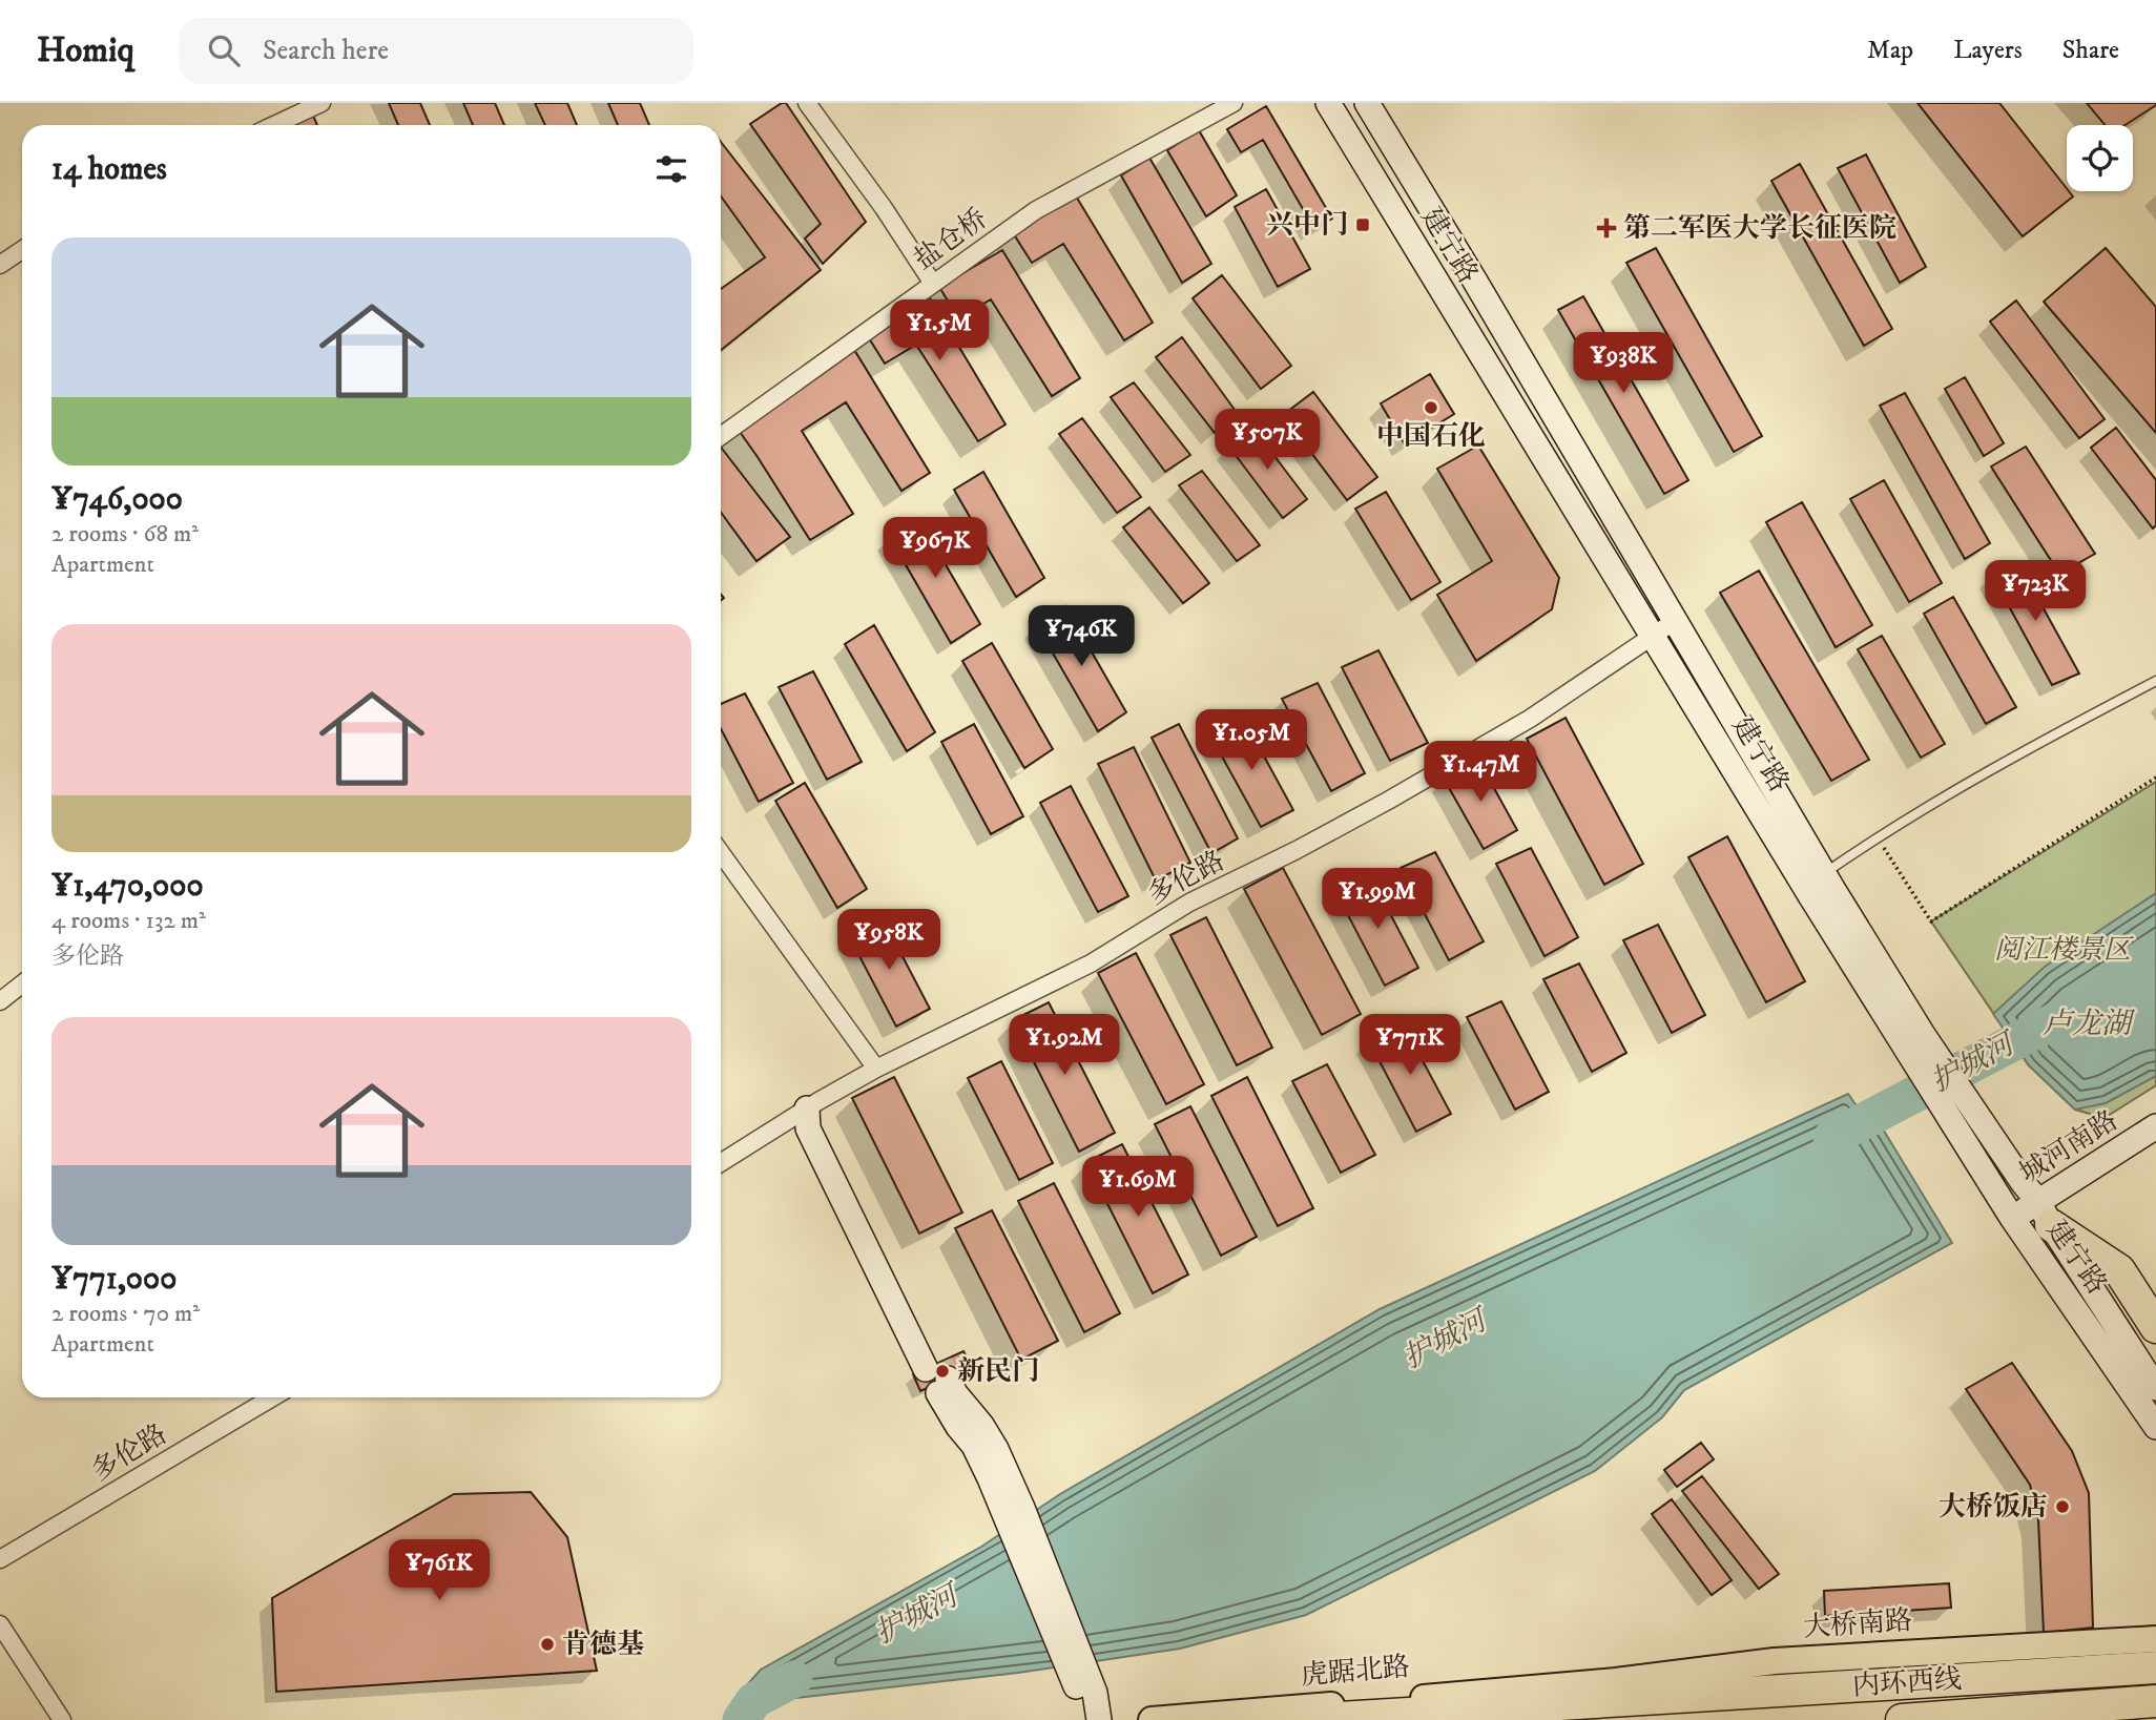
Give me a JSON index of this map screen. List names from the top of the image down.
{
  "streets": {
    "highway": ["内环西线"],
    "main road": [
      "建宁路",
      "城河南路",
      "大桥南路",
      "虎踞北路"
    ],
    "street": ["盐仓桥", "多伦路"]
  },
  "crossings": [
    ["建宁路", "多伦路"],
    ["建宁路", "城河南路"],
    ["大桥南路", "虎踞北路"]
  ],
  "water": ["卢龙湖", "护城河"],
  "parks": ["阅江楼景区"],
  "places": {
    "transit": ["兴中门"],
    "health": ["第二军医大学长征医院"],
    "other": [
      "中国石化",
      "新民门",
      "大桥饭店",
      "肯德基"
    ]
  },
  "page": {
    "header": "Homiq",
    "search": "Search here",
    "nav": ["Map", "Layers", "Share"],
    "heading": "14 homes",
    "list": [
      {
        "name": "¥746,000",
        "note": "2 rooms · 68 m² · Apartment"
      },
      {
        "name": "¥1,470,000",
        "note": "4 rooms · 132 m² · 多伦路"
      },
      {
        "name": "¥771,000",
        "note": "2 rooms · 70 m² · Apartment"
      }
    ],
    "price": [
      "¥1.5M",
      "¥938K",
      "¥507K",
      "¥967K",
      "¥723K",
      "¥746K",
      "¥1.05M",
      "¥1.47M",
      "¥1.99M",
      "¥958K",
      "¥1.92M",
      "¥771K",
      "¥1.69M",
      "¥761K"
    ]
  }
}
